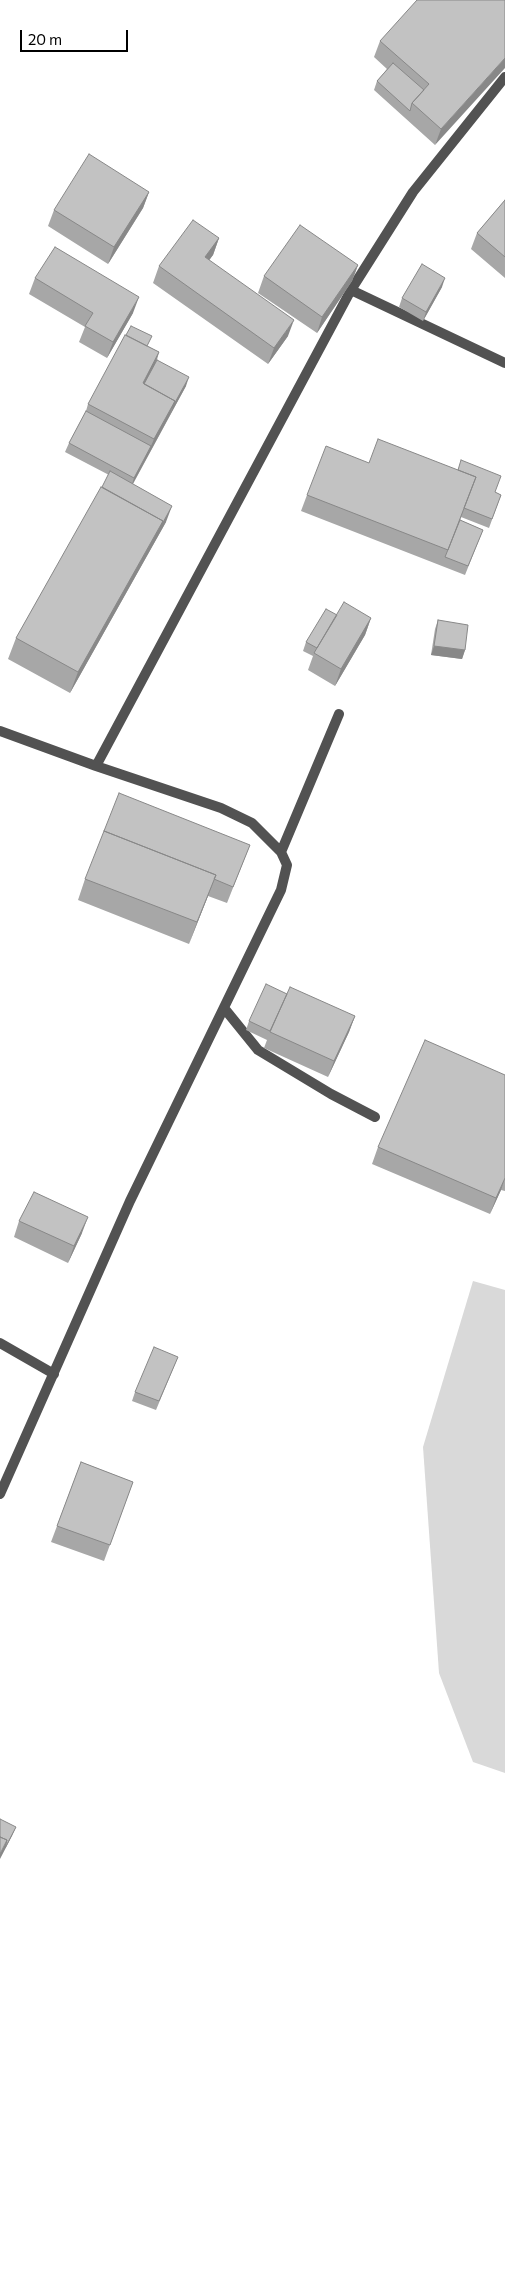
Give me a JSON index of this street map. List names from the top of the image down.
{
  "scale_bar": "20 m"
}
